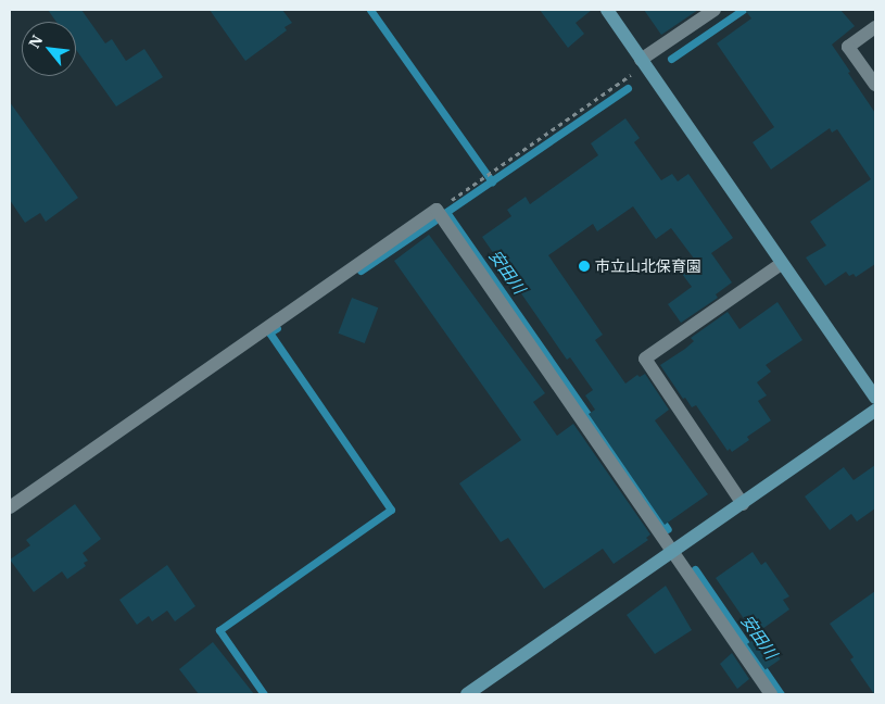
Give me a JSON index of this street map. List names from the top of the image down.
{
  "water": ["安田川"],
  "places": ["市立山北保育園"],
  "north": "top left"
}
